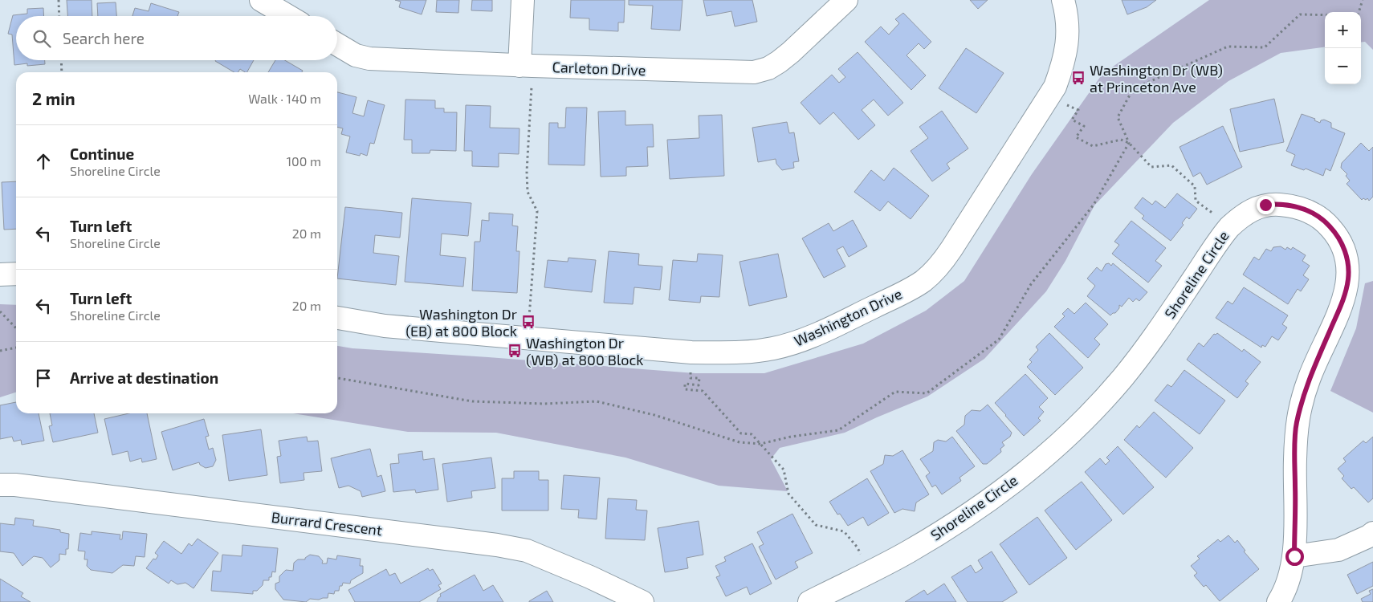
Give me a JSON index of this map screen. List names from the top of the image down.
{
  "streets": {
    "street": [
      "Carleton Drive",
      "Shoreline Circle",
      "Washington Drive",
      "Burrard Crescent"
    ]
  },
  "places": {
    "bus stop": ["Washington Dr (WB) at Princeton Ave", "Washington Dr (EB) at 800 Block", "Washington Dr (WB) at 800 Block"]
  },
  "page": {
    "map_buttons": ["+", "−"],
    "search": "Search here",
    "heading": ["2 min", "Walk · 140 m"],
    "list": [
      ["Continue", "Shoreline Circle", "100 m"],
      ["Turn left", "Shoreline Circle", "20 m"],
      ["Turn left", "Shoreline Circle", "20 m"],
      "Arrive at destination"
    ]
  }
}
